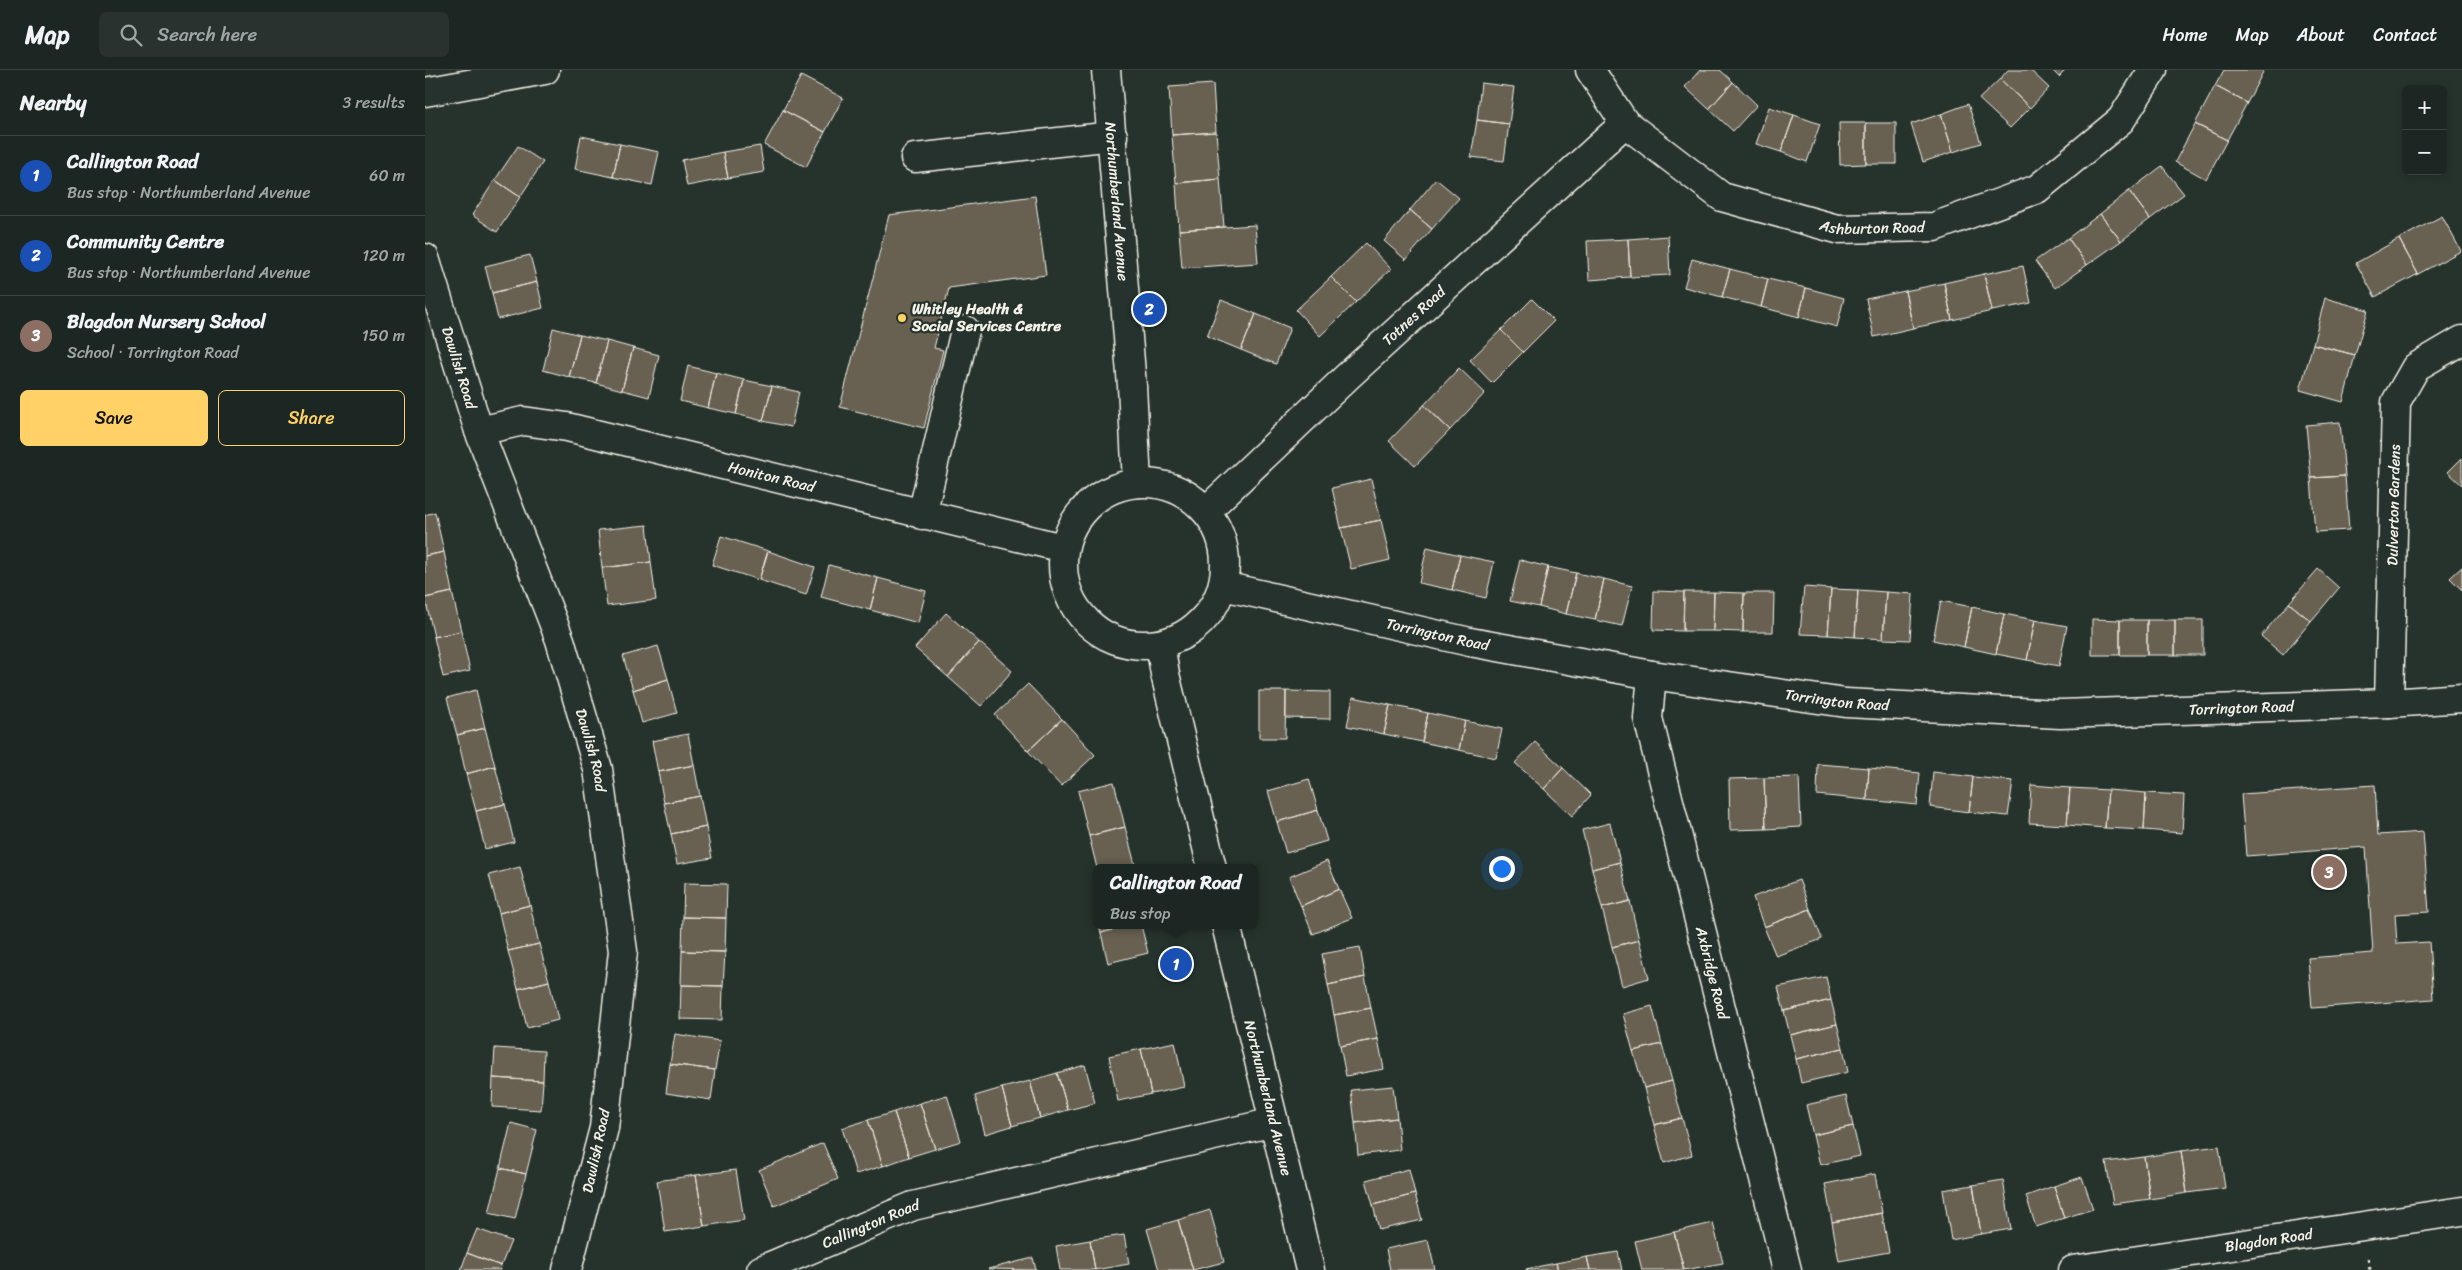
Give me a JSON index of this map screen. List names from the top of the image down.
{
  "streets": {
    "street": [
      "Northumberland Avenue",
      "Ashburton Road",
      "Totnes Road",
      "Dawlish Road",
      "Honiton Road",
      "Dulverton Gardens",
      "Torrington Road",
      "Axbridge Road",
      "Callington Road",
      "Blagdon Road"
    ]
  },
  "crossings": [
    ["Northumberland Avenue", "Totnes Road"],
    ["Northumberland Avenue", "Honiton Road"],
    ["Northumberland Avenue", "Torrington Road"],
    ["Northumberland Avenue", "Callington Road"],
    ["Ashburton Road", "Totnes Road"],
    ["Totnes Road", "Honiton Road"],
    ["Totnes Road", "Torrington Road"],
    ["Dawlish Road", "Honiton Road"],
    ["Honiton Road", "Torrington Road"],
    ["Dulverton Gardens", "Torrington Road"],
    ["Torrington Road", "Axbridge Road"]
  ],
  "places": ["Whitley Health & Social Services Centre"],
  "page": {
    "header": "Map",
    "search": "Search here",
    "nav": [
      "Home",
      "Map",
      "About",
      "Contact"
    ],
    "heading": ["Nearby", "3 results"],
    "map_buttons": ["+", "−"],
    "list": [
      {
        "mark": "1",
        "name": "Callington Road",
        "note": "Bus stop · Northumberland Avenue",
        "value": "60 m"
      },
      {
        "mark": "2",
        "name": "Community Centre",
        "note": "Bus stop · Northumberland Avenue",
        "value": "120 m"
      },
      {
        "mark": "3",
        "name": "Blagdon Nursery School",
        "note": "School · Torrington Road",
        "value": "150 m"
      }
    ],
    "pins": ["2", "3", "1"],
    "buttons": ["Save", "Share"],
    "popup": ["Callington Road", "Bus stop"]
  }
}
